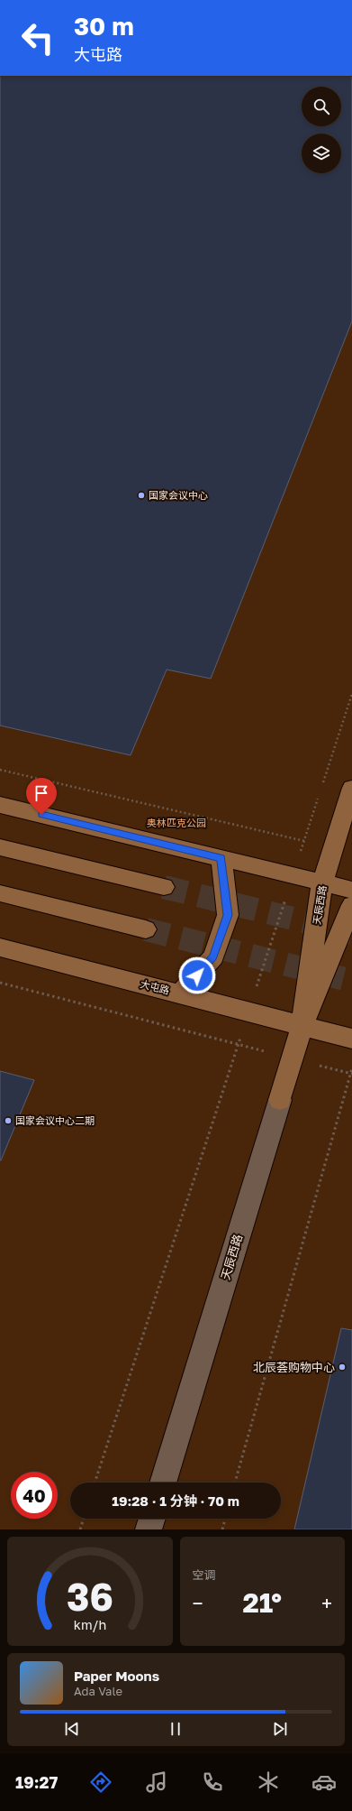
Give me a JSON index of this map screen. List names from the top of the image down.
{
  "streets": {
    "street": ["天辰西路", "大屯路"]
  },
  "crossings": [
    ["天辰西路", "大屯路"]
  ],
  "parks": ["奥林匹克公园"],
  "places": ["国家会议中心", "国家会议中心二期", "北辰荟购物中心"],
  "page": {
    "turn": ["30 m", "大屯路"],
    "limit": "40",
    "trip": "19:28 · 1 分钟 · 70 m",
    "tile": "空调",
    "heat": ["−", "21°", "+"],
    "song": ["Paper Moons", "Ada Vale"],
    "tabs": "19:27",
    "gauge": ["36", "km/h"]
  }
}
